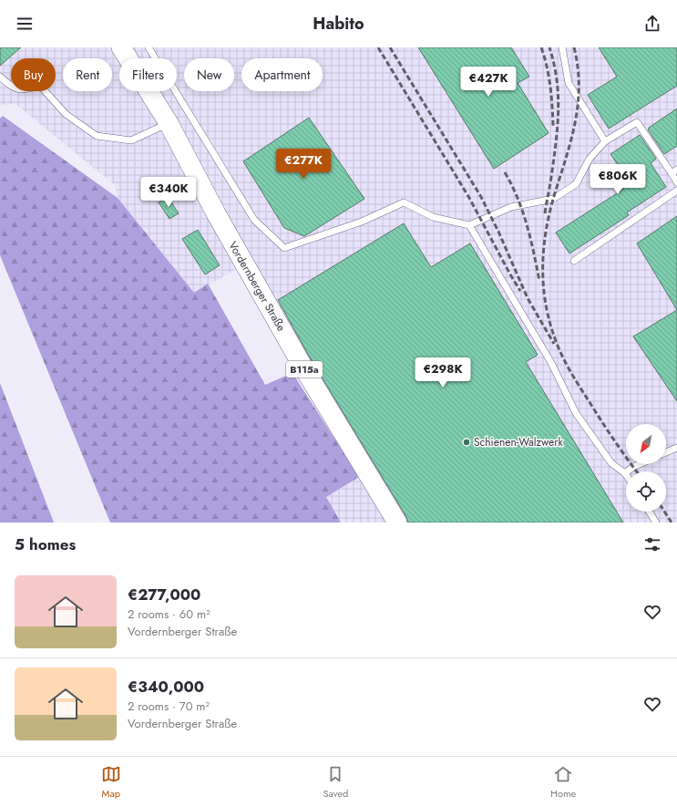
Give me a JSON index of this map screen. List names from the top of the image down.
{
  "streets": {
    "main road": ["Vordernberger Straße", "B115a"]
  },
  "places": ["Schienen-Walzwerk"],
  "north": "bottom left",
  "page": {
    "header": "Habito",
    "chip": [
      "Buy",
      "Rent",
      "Filters",
      "New",
      "Apartment"
    ],
    "price": [
      "€427K",
      "€277K",
      "€806K",
      "€340K",
      "€298K"
    ],
    "heading": "5 homes",
    "list": [
      {
        "name": "€277,000",
        "note": "2 rooms · 60 m² · Vordernberger Straße"
      },
      {
        "name": "€340,000",
        "note": "2 rooms · 70 m² · Vordernberger Straße"
      }
    ],
    "tabs": ["Map", "Saved", "Home"]
  }
}
